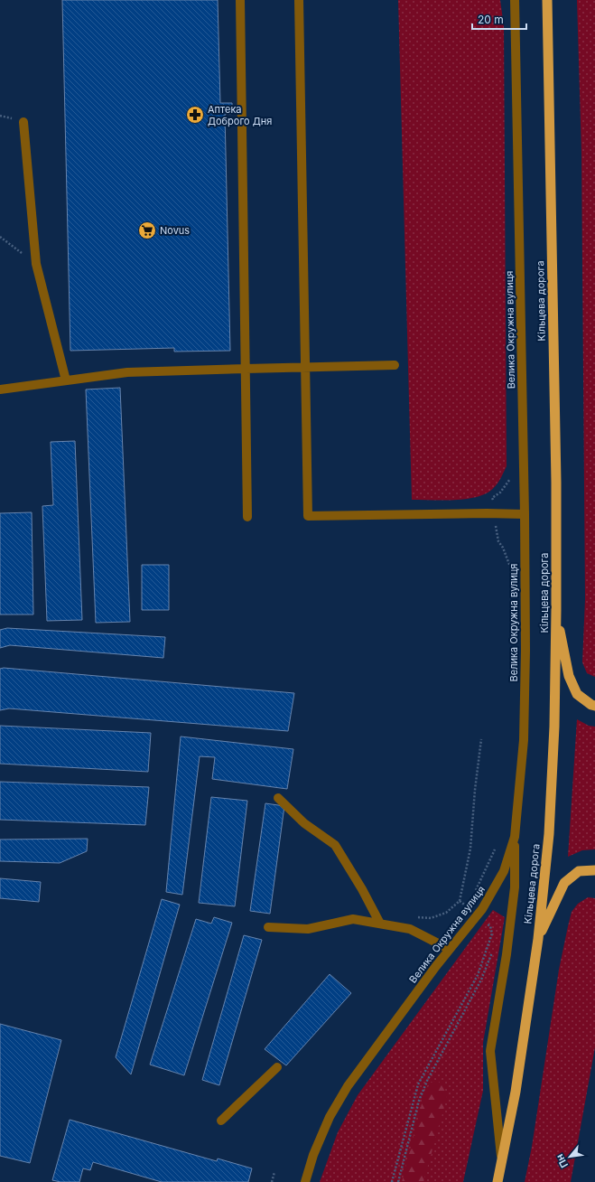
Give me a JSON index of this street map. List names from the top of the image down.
{
  "streets": {
    "highway": ["Кільцева дорога"],
    "street": ["Велика Окружна вулиця"]
  },
  "places": {
    "pharmacy": ["Аптека Доброго Дня"],
    "supermarket": ["Novus"]
  },
  "scale_bar": "20 m",
  "north": "bottom left"
}
